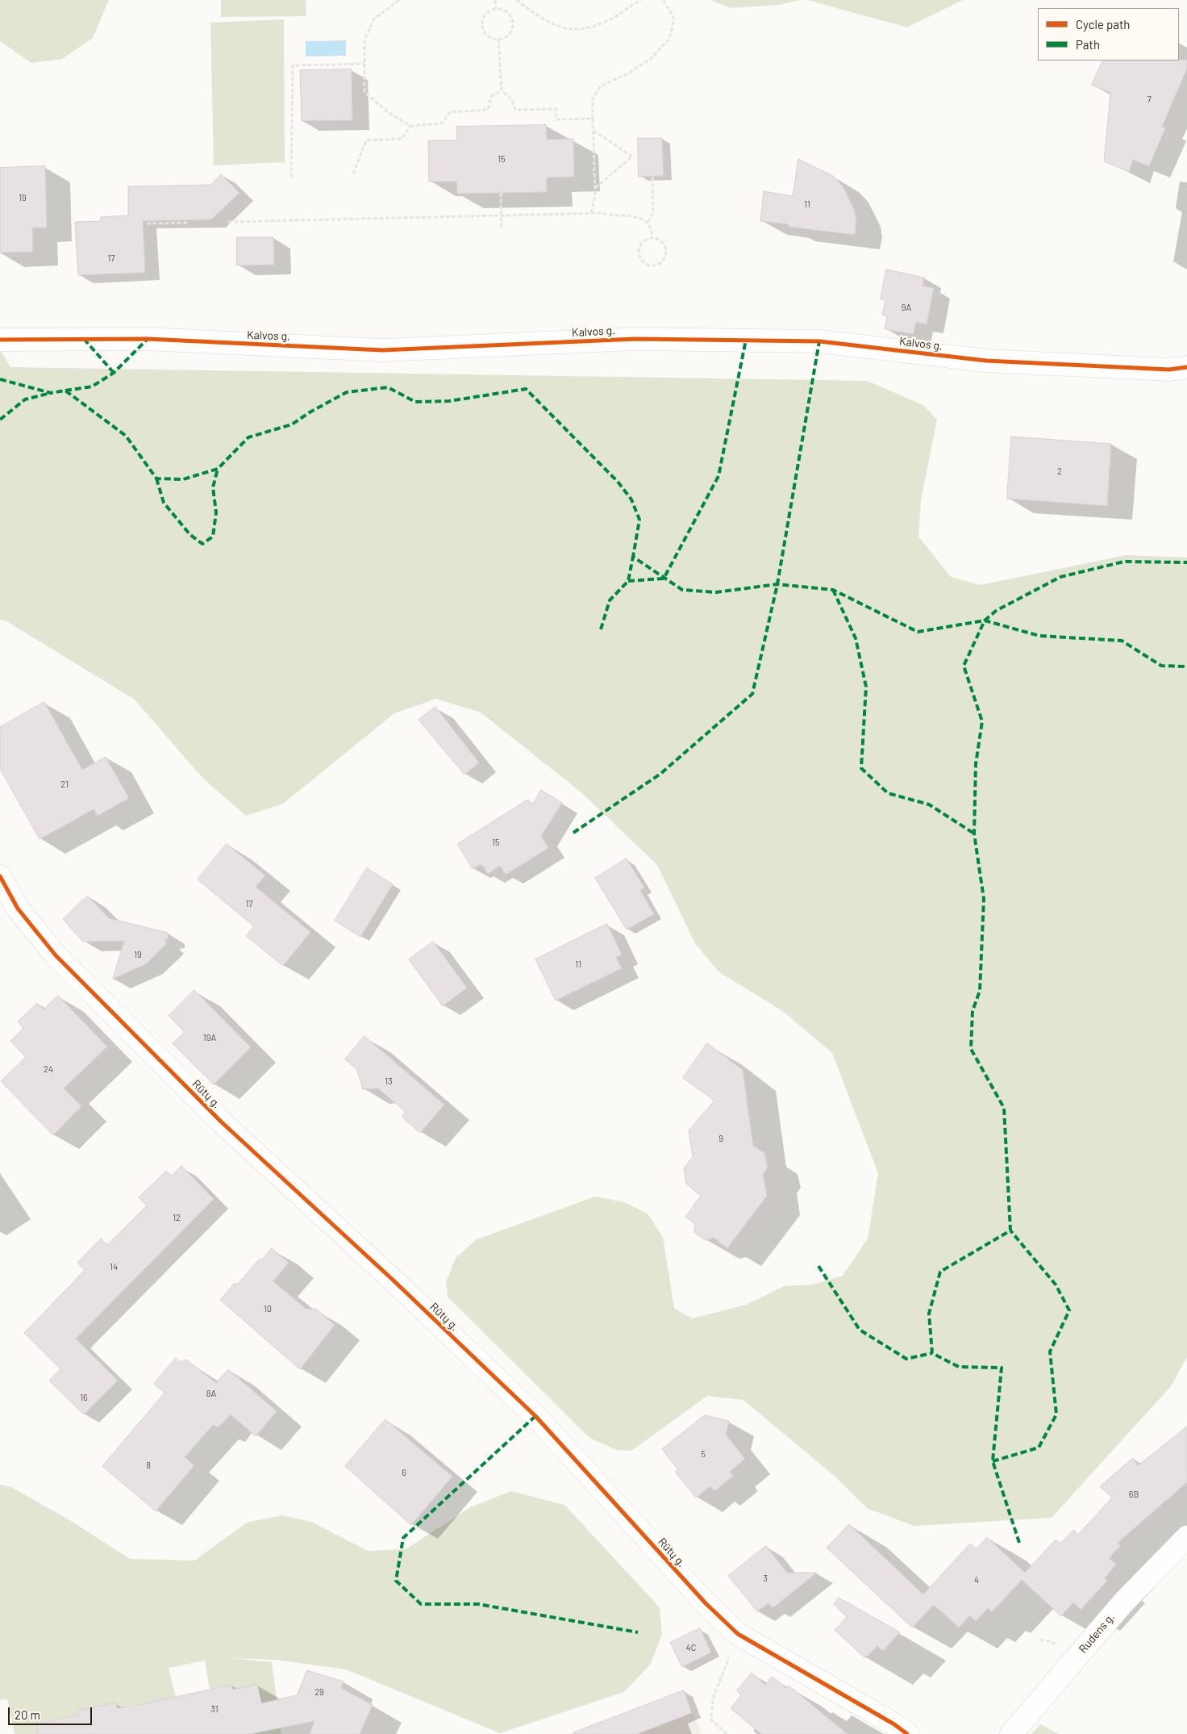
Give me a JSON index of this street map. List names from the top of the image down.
{
  "streets": {
    "street": ["Kalvos g.", "Rūtų g.", "Rudens g."]
  },
  "house_numbers": [
    "7",
    "15",
    "19",
    "11",
    "17",
    "9A",
    "2",
    "21",
    "15",
    "17",
    "19",
    "11",
    "19A",
    "24",
    "13",
    "9",
    "12",
    "14",
    "10",
    "8A",
    "16",
    "5",
    "8",
    "6",
    "6B",
    "3",
    "4",
    "4C",
    "29",
    "31"
  ],
  "legend": ["Cycle path", "Path"],
  "scale_bar": "20 m"
}
